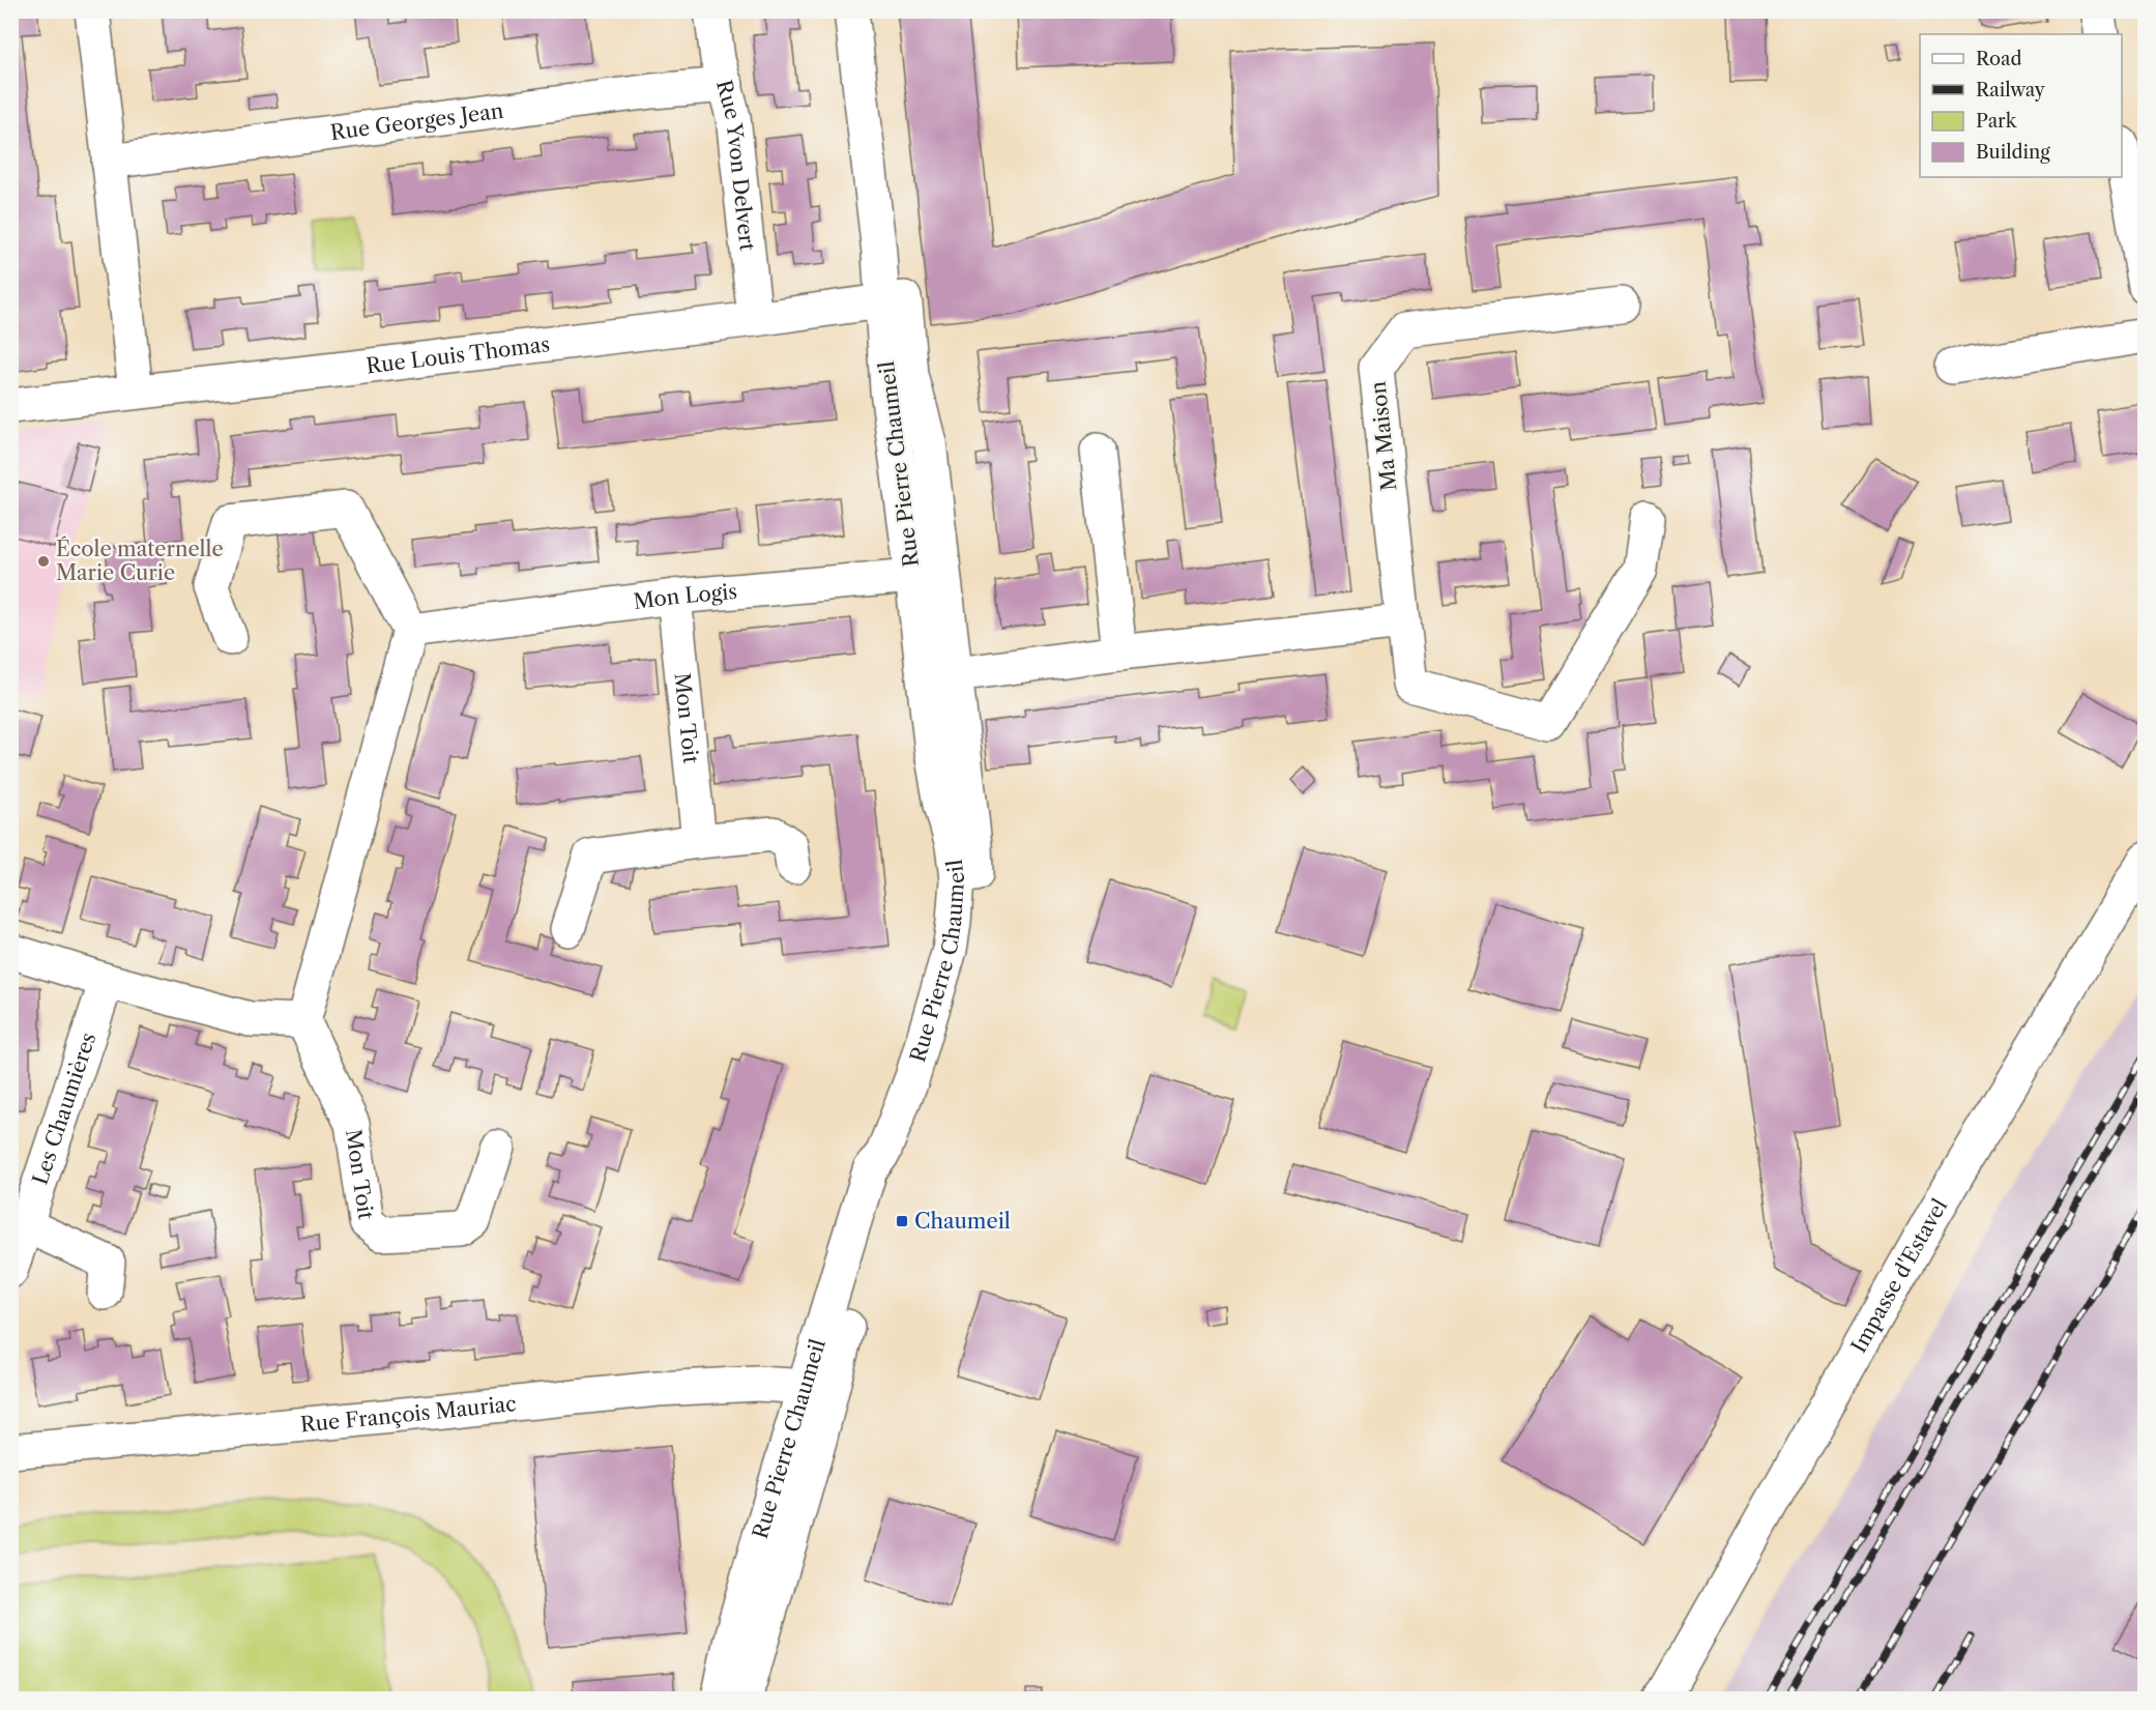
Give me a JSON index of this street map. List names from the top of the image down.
{
  "streets": {
    "street": [
      "Rue Georges Jean",
      "Rue Yvon Delvert",
      "Rue Louis Thomas",
      "Ma Maison",
      "Rue Pierre Chaumeil",
      "Mon Logis",
      "Mon Toit",
      "Les Chaumières",
      "Impasse d'Estavel",
      "Rue François Mauriac"
    ]
  },
  "crossings": [
    ["Rue Georges Jean", "Rue Yvon Delvert"],
    ["Rue Yvon Delvert", "Rue Louis Thomas"],
    ["Rue Louis Thomas", "Rue Pierre Chaumeil"],
    ["Rue Pierre Chaumeil", "Mon Logis"],
    ["Rue Pierre Chaumeil", "Rue François Mauriac"],
    ["Mon Logis", "Mon Toit"]
  ],
  "places": {
    "other": ["École maternelle Marie Curie"],
    "transit": ["Chaumeil"]
  },
  "legend": [
    "Road",
    "Railway",
    "Park",
    "Building"
  ]
}
